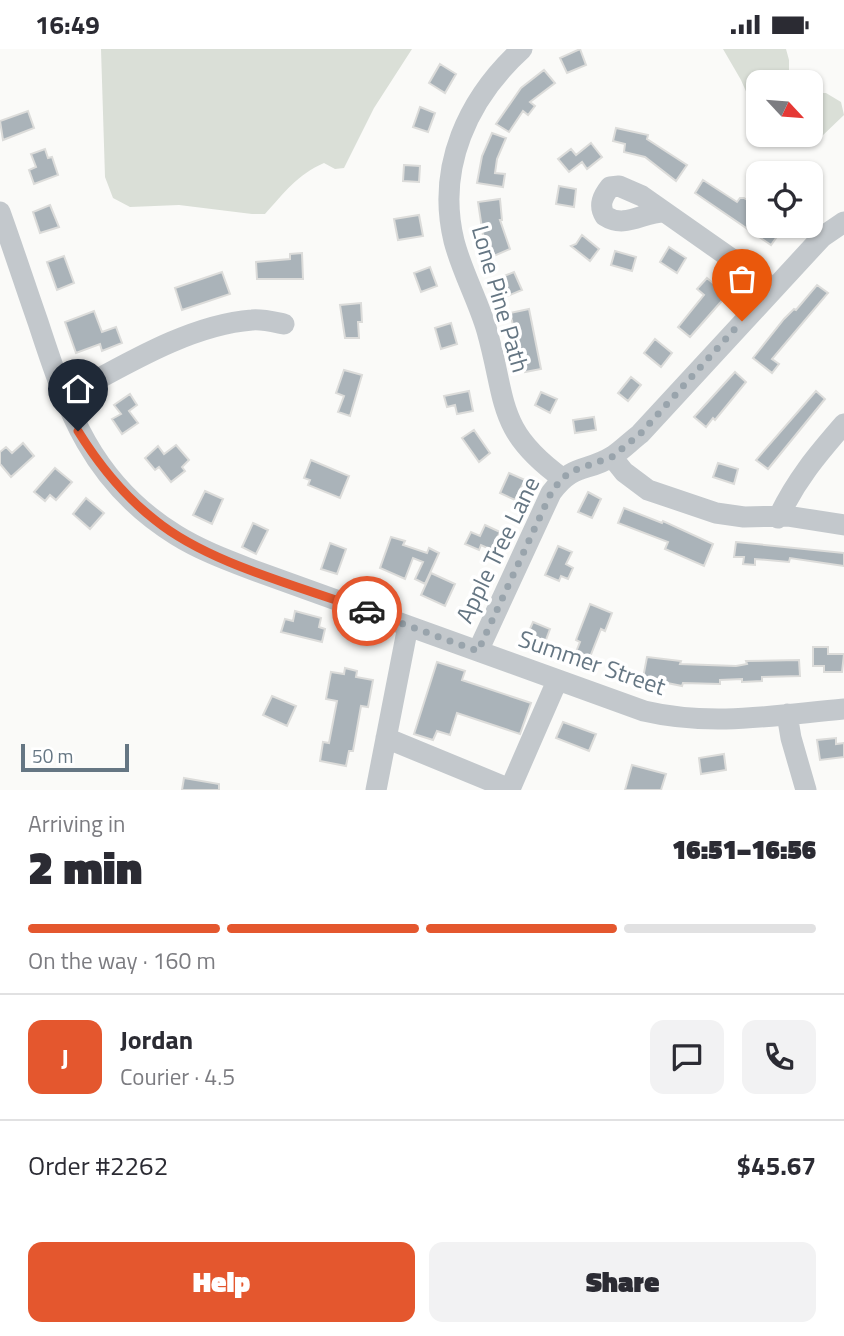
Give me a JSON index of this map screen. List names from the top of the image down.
{
  "streets": {
    "street": ["Lone Pine Path", "Apple Tree Lane", "Summer Street"]
  },
  "crossings": [
    ["Lone Pine Path", "Apple Tree Lane"],
    ["Apple Tree Lane", "Summer Street"]
  ],
  "scale_bar": "50 m",
  "north": "bottom right",
  "page": {
    "status": "16:49",
    "scale": "50 m",
    "heading": ["2 min", "Arriving in", "16:51–16:56"],
    "panel": [
      "Jordan",
      "Courier · 4.5",
      "Order #2262",
      "$45.67"
    ],
    "bar": "On the way · 160 m",
    "round": "J",
    "buttons": ["Help", "Share"]
  }
}
